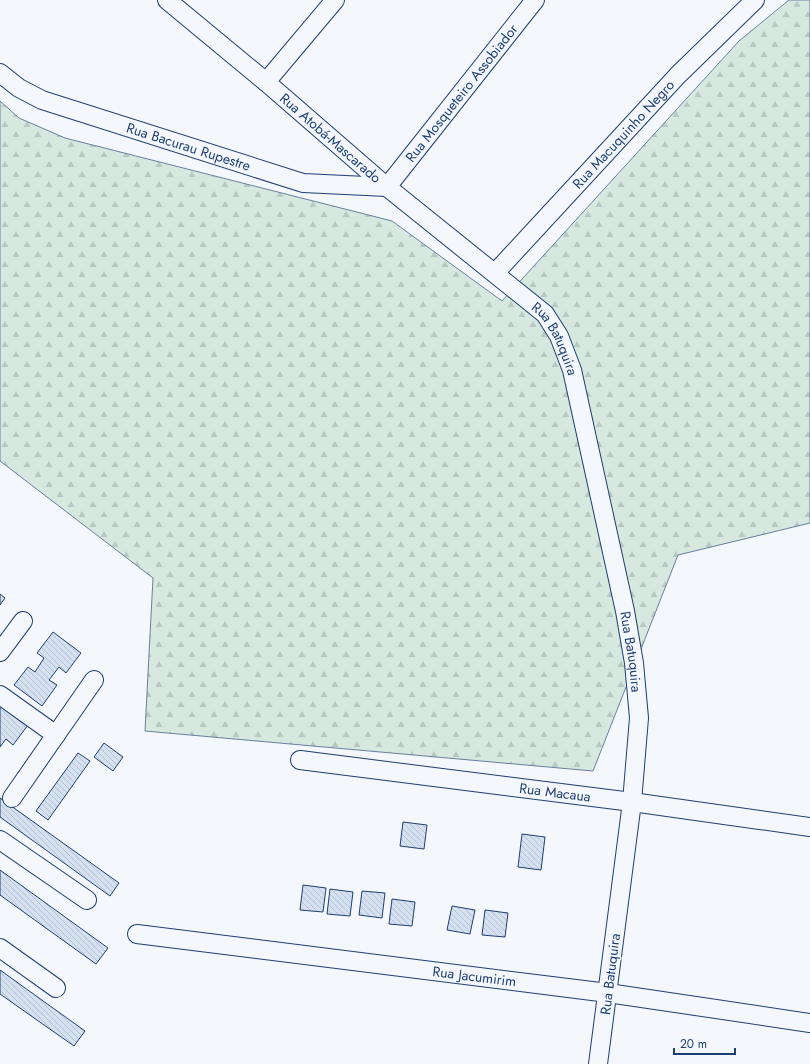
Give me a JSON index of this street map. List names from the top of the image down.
{
  "streets": {
    "street": [
      "Rua Mosqueteiro Assobiador",
      "Rua Macuquinho Negro",
      "Rua Atobá-Mascarado",
      "Rua Bacurau Rupestre",
      "Rua Batuquira",
      "Rua Macaua",
      "Rua Jacumirim"
    ]
  },
  "crossings": [
    ["Rua Mosqueteiro Assobiador", "Rua Atobá-Mascarado"],
    ["Rua Mosqueteiro Assobiador", "Rua Bacurau Rupestre"],
    ["Rua Macuquinho Negro", "Rua Atobá-Mascarado"],
    ["Rua Macuquinho Negro", "Rua Batuquira"],
    ["Rua Atobá-Mascarado", "Rua Bacurau Rupestre"],
    ["Rua Atobá-Mascarado", "Rua Batuquira"],
    ["Rua Batuquira", "Rua Macaua"],
    ["Rua Batuquira", "Rua Jacumirim"]
  ],
  "scale_bar": "20 m"
}
